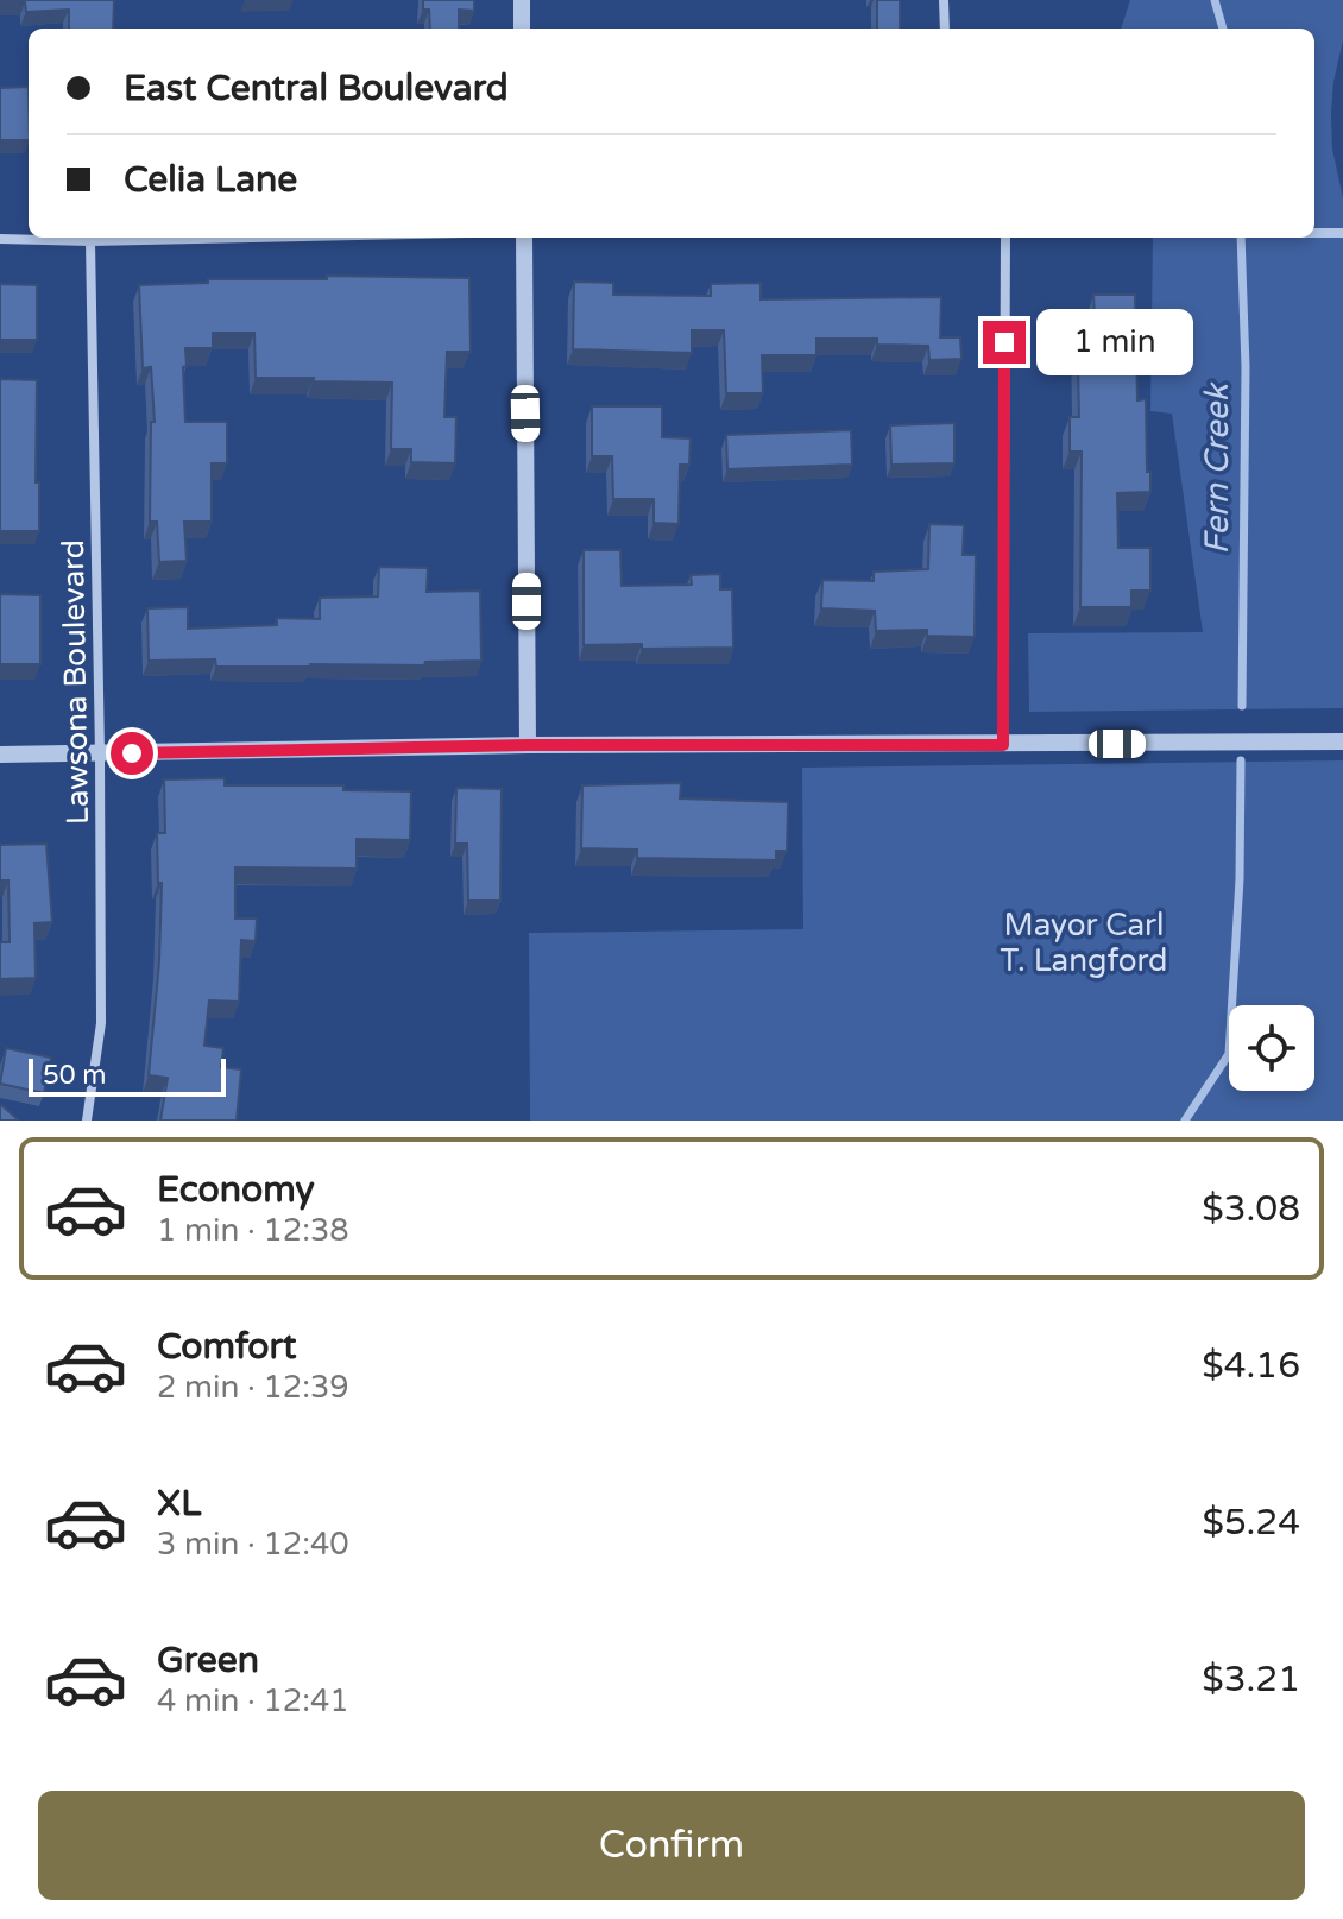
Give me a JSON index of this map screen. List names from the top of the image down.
{
  "streets": {
    "street": ["Lawsona Boulevard"]
  },
  "water": ["Fern Creek"],
  "parks": ["Mayor Carl T. Langford"],
  "scale_bar": "50 m",
  "page": {
    "banner": ["East Central Boulevard", "Celia Lane"],
    "bubble": "1 min",
    "scale": "50 m",
    "list": [
      {
        "name": "Economy",
        "note": "1 min · 12:38",
        "value": "$3.08"
      },
      {
        "name": "Comfort",
        "note": "2 min · 12:39",
        "value": "$4.16"
      },
      {
        "name": "XL",
        "note": "3 min · 12:40",
        "value": "$5.24"
      },
      {
        "name": "Green",
        "note": "4 min · 12:41",
        "value": "$3.21"
      }
    ],
    "buttons": "Confirm"
  }
}
